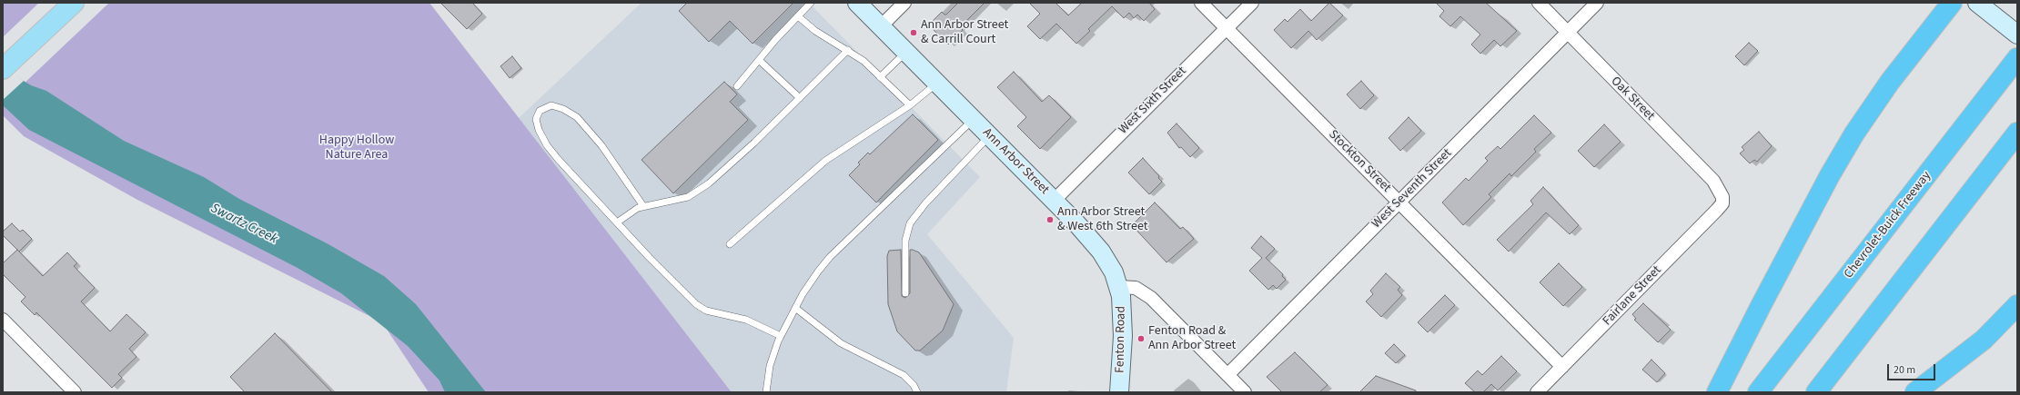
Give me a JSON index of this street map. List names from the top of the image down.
{
  "streets": {
    "highway": ["Chevrolet-Buick Freeway"],
    "street": [
      "Oak Street",
      "West Sixth Street",
      "Ann Arbor Street",
      "Stockton Street",
      "West Seventh Street",
      "Fairlane Street",
      "Fenton Road"
    ]
  },
  "crossings": [
    ["Oak Street", "West Seventh Street"],
    ["Oak Street", "Fairlane Street"],
    ["West Sixth Street", "Ann Arbor Street"],
    ["West Sixth Street", "Stockton Street"],
    ["Ann Arbor Street", "Fenton Road"],
    ["Stockton Street", "West Seventh Street"],
    ["Stockton Street", "Fairlane Street"]
  ],
  "water": ["Swartz Creek"],
  "parks": ["Happy Hollow Nature Area"],
  "places": ["Ann Arbor Street & Carrill Court", "Ann Arbor Street & West 6th Street", "Fenton Road & Ann Arbor Street"],
  "scale_bar": "20 m"
}
